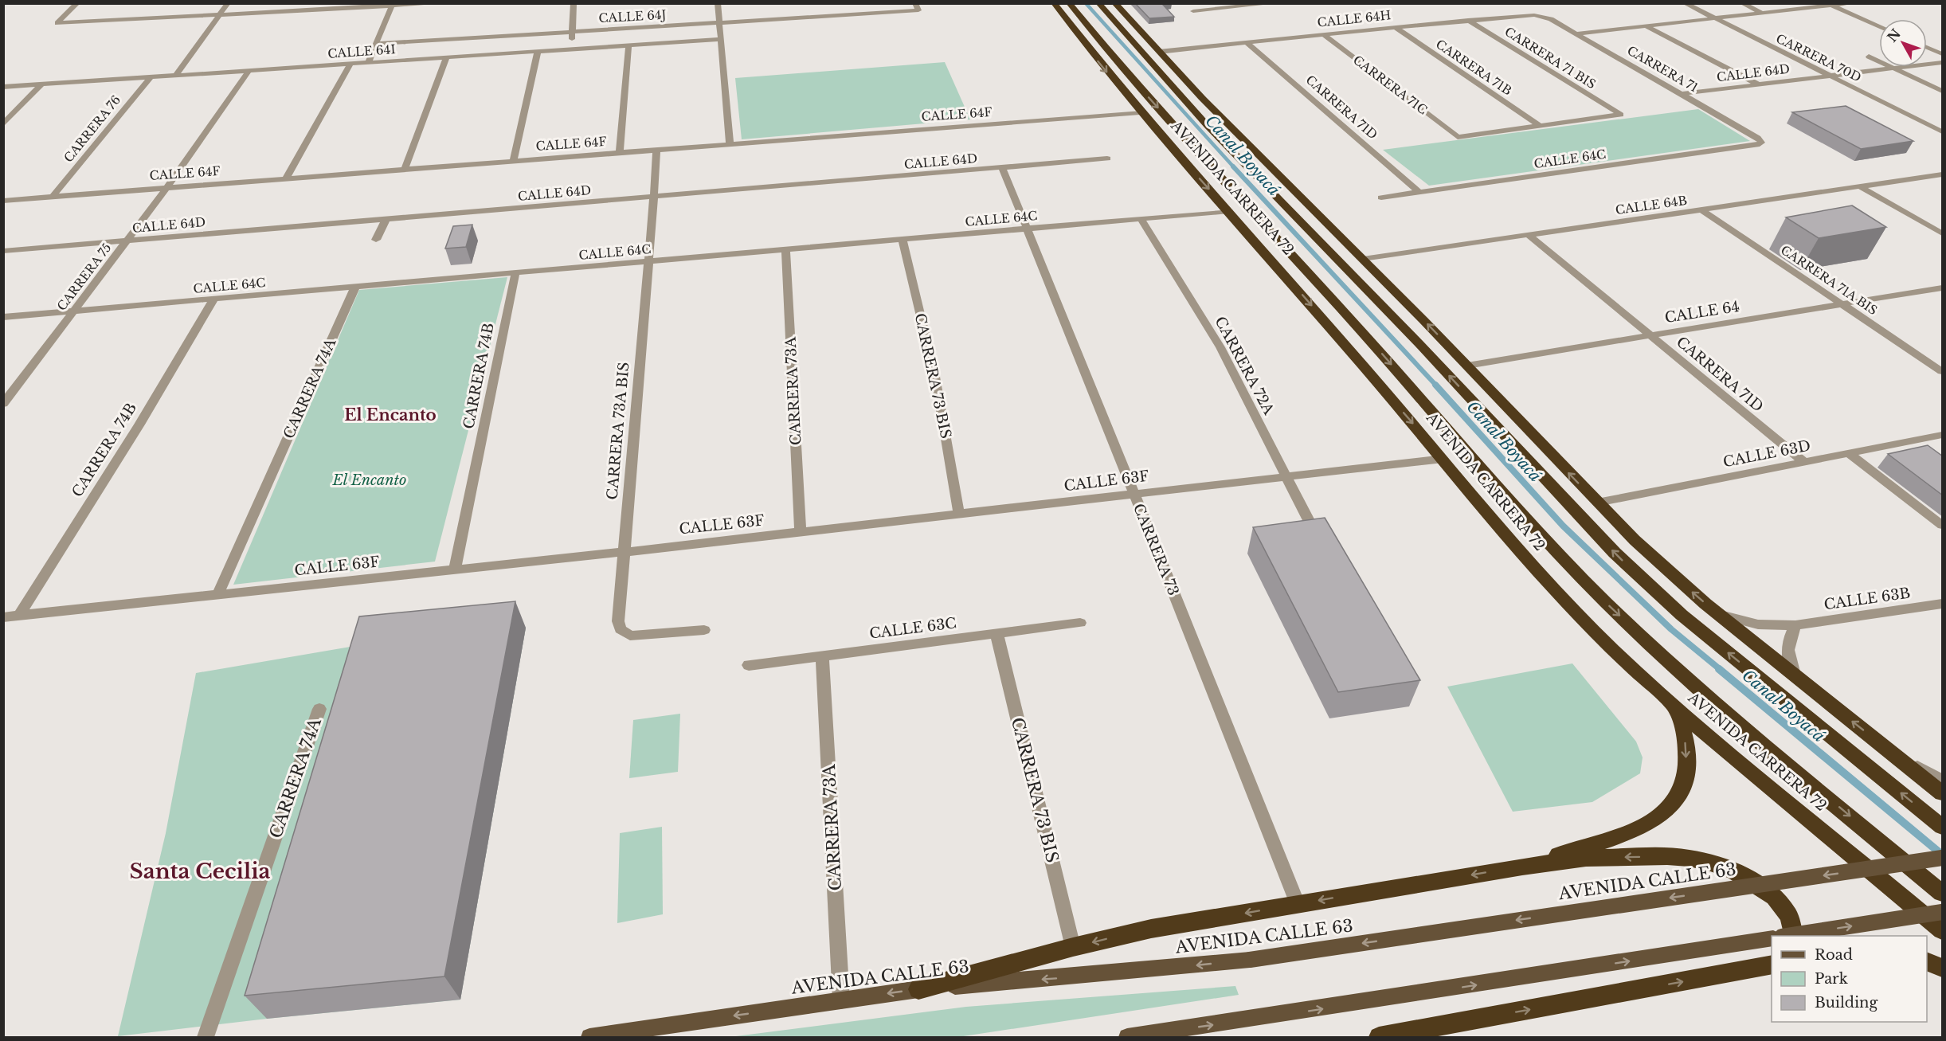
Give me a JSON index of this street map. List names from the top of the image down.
{
  "streets": {
    "highway": ["AVENIDA CARRERA 72"],
    "main road": ["AVENIDA CALLE 63"],
    "street": [
      "CALLE 64J",
      "CALLE 64H",
      "CALLE 64I",
      "CARRERA 71 BIS",
      "CARRERA 70D",
      "CARRERA 71B",
      "CARRERA 71",
      "CALLE 64D",
      "CARRERA 71C",
      "CARRERA 71D",
      "CALLE 64F",
      "CARRERA 76",
      "CALLE 64C",
      "CALLE 64B",
      "CARRERA 75",
      "CARRERA 71A BIS",
      "CALLE 64",
      "CARRERA 72A",
      "CARRERA 74B",
      "CARRERA 73 BIS",
      "CARRERA 74A",
      "CARRERA 73A",
      "CARRERA 73A BIS",
      "CALLE 63D",
      "CALLE 63F",
      "CARRERA 73",
      "CALLE 63B",
      "CALLE 63C"
    ]
  },
  "crossings": [
    ["CALLE 64H", "CARRERA 71 BIS"],
    ["CALLE 64H", "CARRERA 71B"],
    ["CALLE 64H", "CARRERA 71"],
    ["CALLE 64H", "CARRERA 71C"],
    ["CALLE 64H", "CARRERA 71D"],
    ["CALLE 64H", "AVENIDA CARRERA 72"],
    ["CALLE 64I", "CARRERA 76"],
    ["CALLE 64I", "CARRERA 75"],
    ["CARRERA 71 BIS", "CARRERA 71B"],
    ["CARRERA 71 BIS", "CARRERA 71C"],
    ["CARRERA 70D", "CALLE 64D"],
    ["CARRERA 71B", "CARRERA 71C"],
    ["CARRERA 71", "CALLE 64D"],
    ["CARRERA 71", "CALLE 64C"],
    ["CALLE 64D", "CARRERA 75"],
    ["CALLE 64D", "CARRERA 73A BIS"],
    ["CALLE 64D", "CARRERA 73"],
    ["CARRERA 71D", "CALLE 64C"],
    ["CARRERA 71D", "CALLE 64B"],
    ["CARRERA 71D", "CALLE 64"],
    ["CARRERA 71D", "CALLE 63D"],
    ["CALLE 64F", "CARRERA 76"],
    ["CALLE 64F", "AVENIDA CARRERA 72"],
    ["CALLE 64F", "CARRERA 75"],
    ["CALLE 64F", "CARRERA 73A BIS"],
    ["CALLE 64C", "AVENIDA CARRERA 72"],
    ["CALLE 64C", "CARRERA 75"],
    ["CALLE 64C", "CARRERA 72A"],
    ["CALLE 64C", "CARRERA 74B"],
    ["CALLE 64C", "CARRERA 73 BIS"],
    ["CALLE 64C", "CARRERA 74A"],
    ["CALLE 64C", "CARRERA 73A"],
    ["CALLE 64C", "CARRERA 73A BIS"],
    ["CALLE 64C", "CARRERA 73"],
    ["AVENIDA CARRERA 72", "CALLE 64B"],
    ["AVENIDA CARRERA 72", "CALLE 64"],
    ["AVENIDA CARRERA 72", "CALLE 63D"],
    ["AVENIDA CARRERA 72", "CALLE 63F"],
    ["AVENIDA CARRERA 72", "CALLE 63B"],
    ["CALLE 64B", "CARRERA 71A BIS"],
    ["CARRERA 71A BIS", "CALLE 64"],
    ["CARRERA 72A", "CALLE 63F"],
    ["CARRERA 74B", "CALLE 63F"],
    ["CARRERA 73 BIS", "CALLE 63F"],
    ["CARRERA 73 BIS", "CALLE 63C"],
    ["CARRERA 74A", "CALLE 63F"],
    ["CARRERA 73A", "CALLE 63F"],
    ["CARRERA 73A", "CALLE 63C"],
    ["CARRERA 73A", "AVENIDA CALLE 63"],
    ["CARRERA 73A BIS", "CALLE 63F"],
    ["CALLE 63F", "CARRERA 73"]
  ],
  "districts": ["El Encanto", "Santa Cecilia"],
  "water": ["Canal Boyacá"],
  "parks": ["El Encanto"],
  "legend": ["Road", "Park", "Building"],
  "north": "top left"
}
